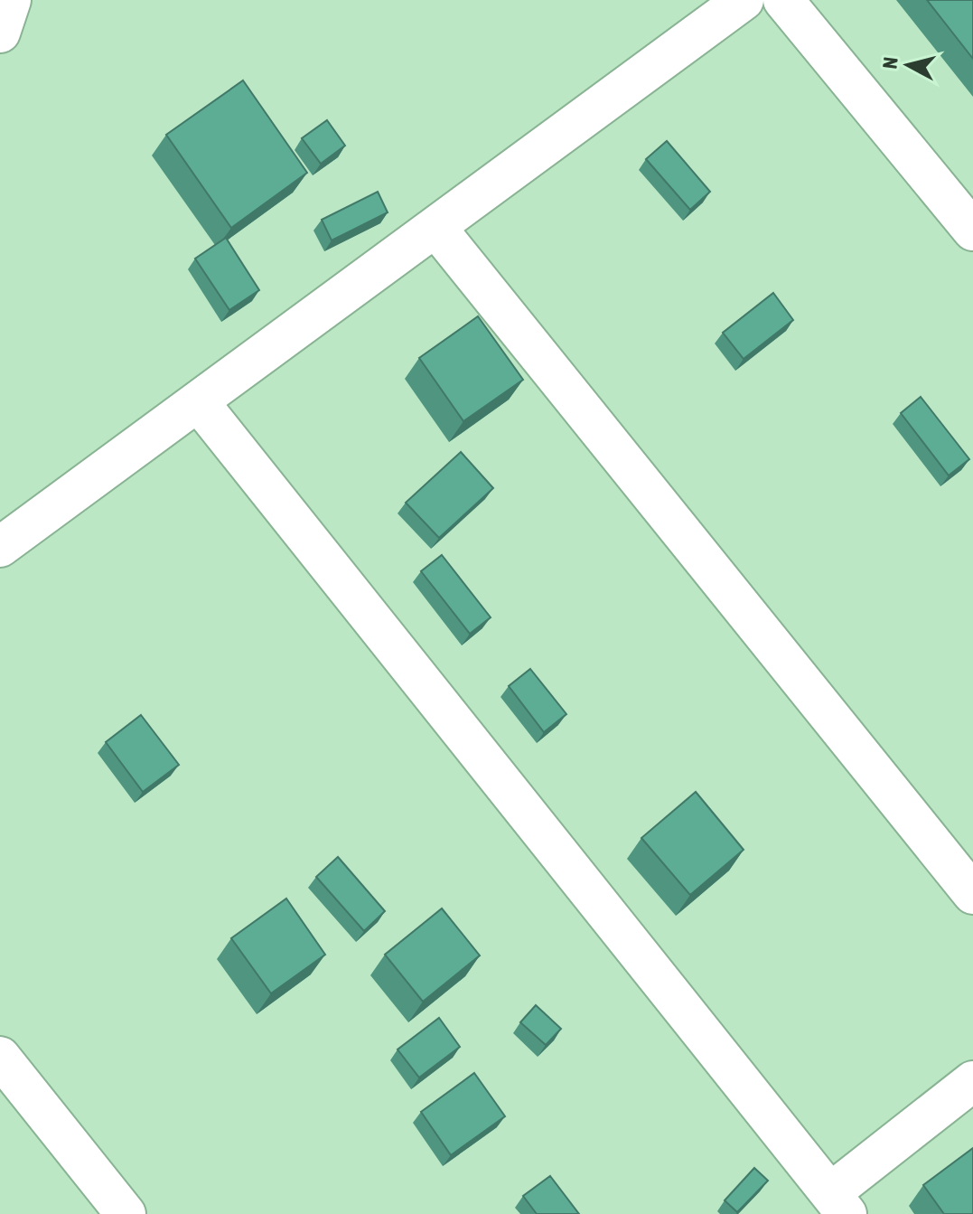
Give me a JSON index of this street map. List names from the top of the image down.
{
  "north": "left"
}
